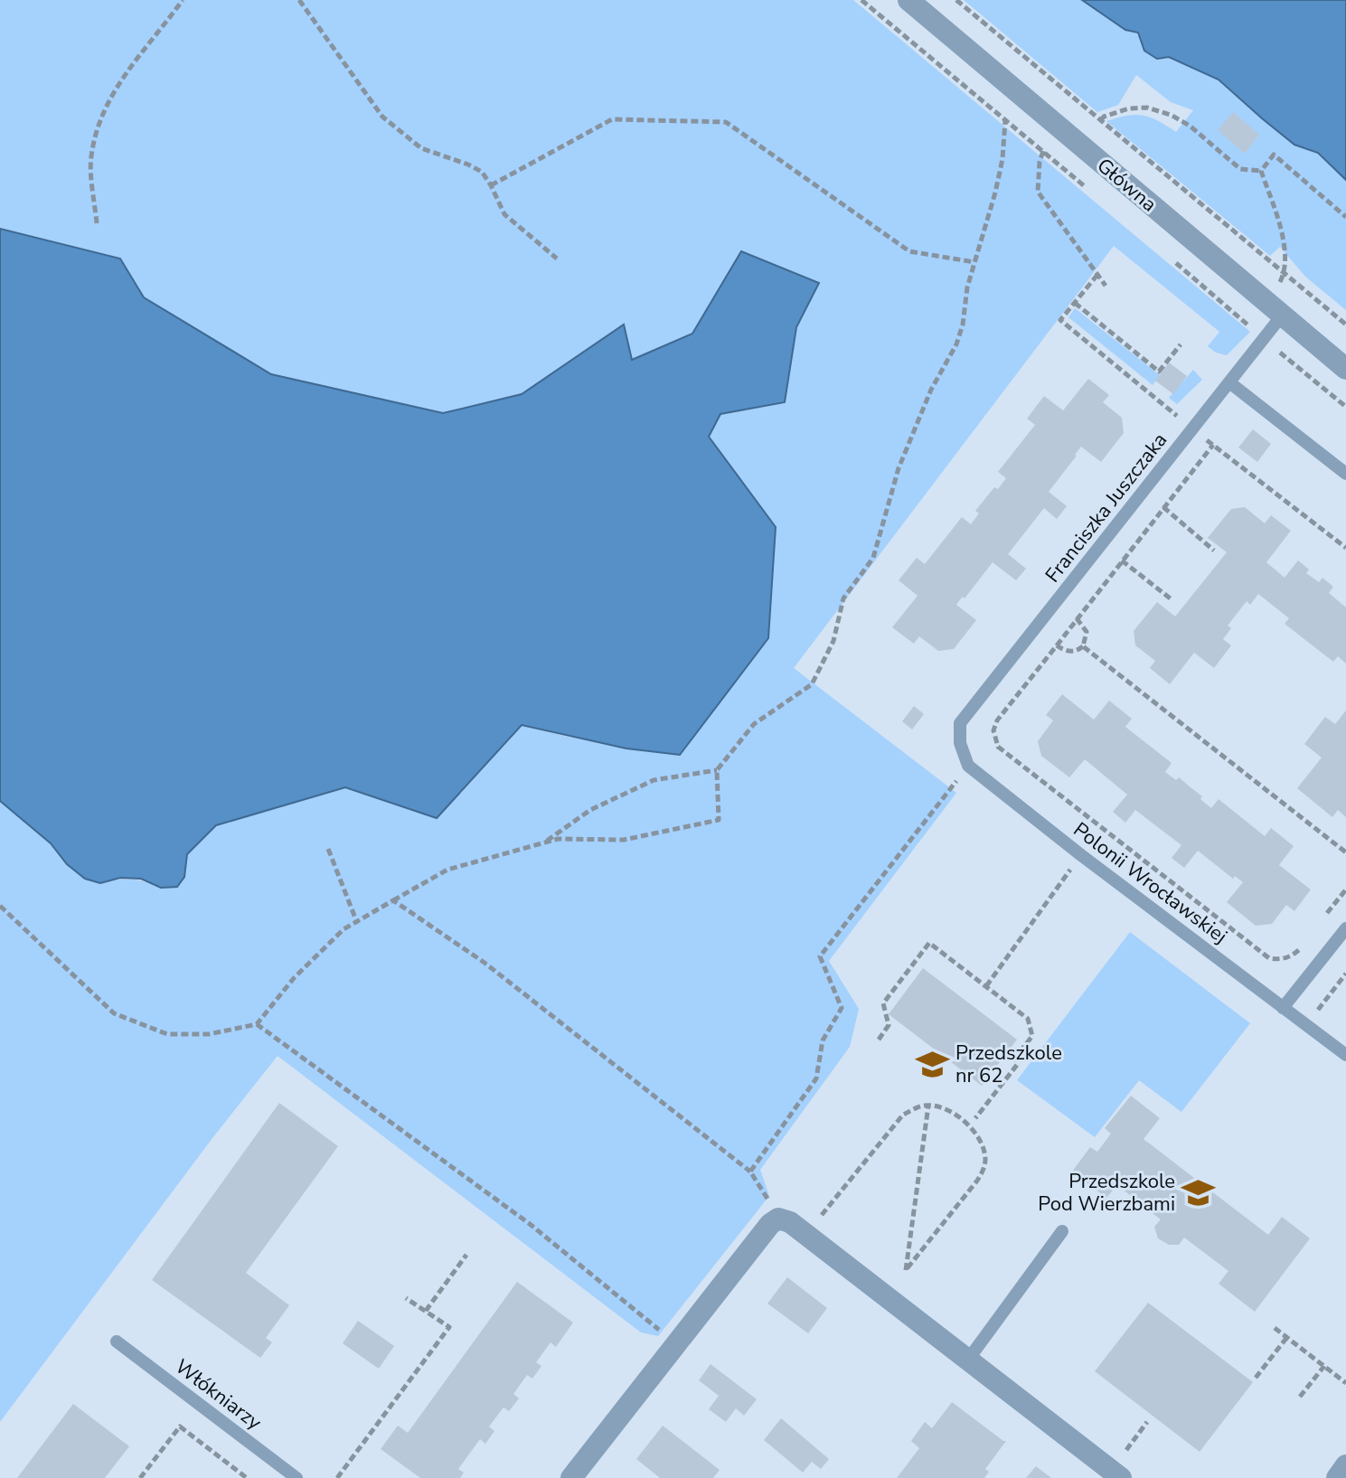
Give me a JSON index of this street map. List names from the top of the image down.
{
  "streets": {
    "street": ["Główna"],
    "lane": ["Franciszka Juszczaka", "Polonii Wrocławskiej", "Włókniarzy"]
  },
  "crossings": [
    ["Główna", "Franciszka Juszczaka"],
    ["Franciszka Juszczaka", "Polonii Wrocławskiej"]
  ],
  "places": {
    "school or university": ["Przedszkole nr 62", "Przedszkole Pod Wierzbami"]
  }
}
